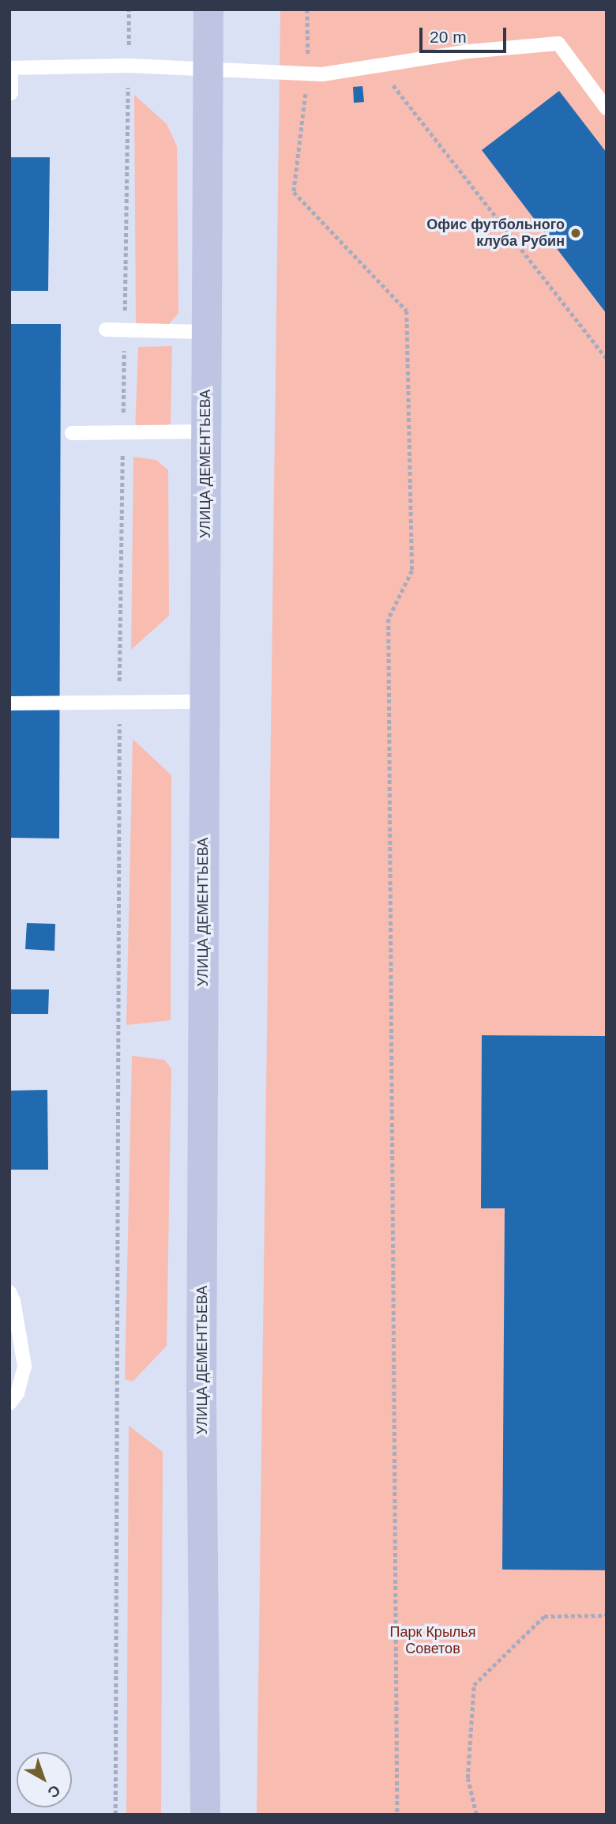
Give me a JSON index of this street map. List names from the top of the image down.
{
  "streets": {
    "main road": ["УЛИЦА ДЕМЕНТЬЕВА"]
  },
  "parks": ["Парк Крылья Советов"],
  "places": ["Офис футбольного клуба Рубин"],
  "scale_bar": "20 m",
  "north": "bottom right"
}
